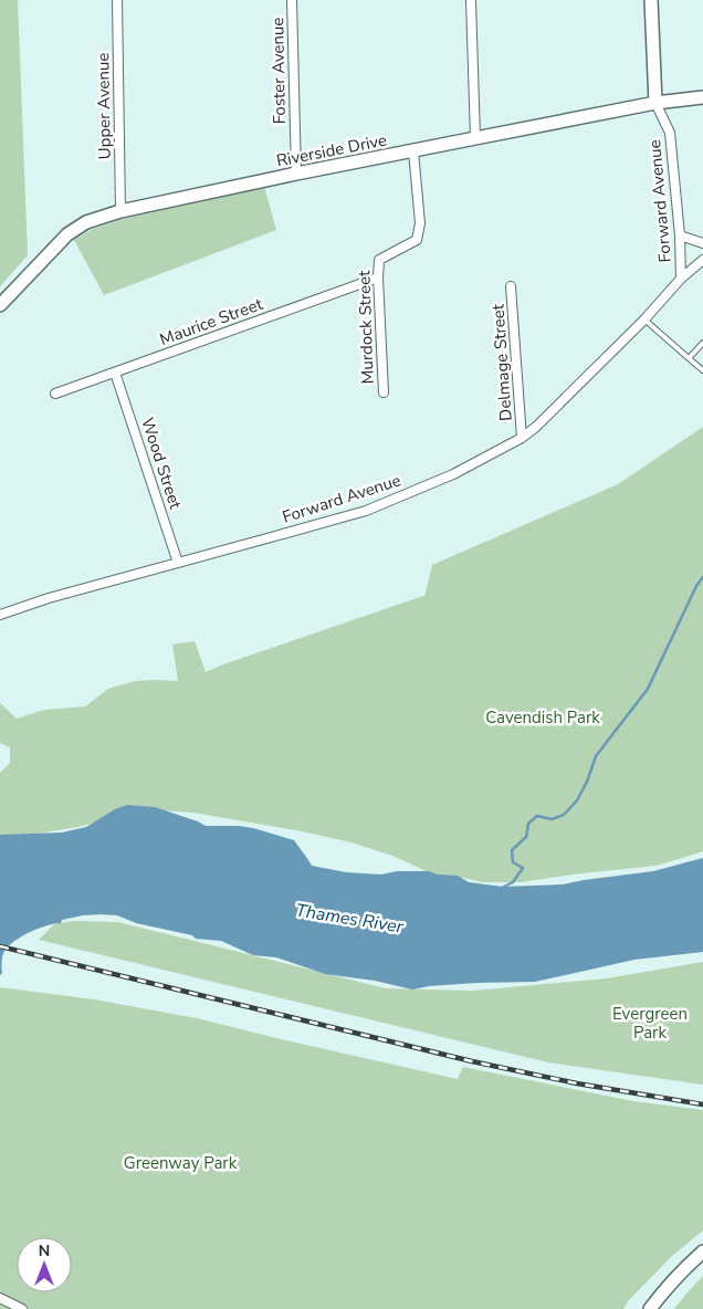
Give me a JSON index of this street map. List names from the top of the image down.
{
  "streets": {
    "main road": ["Riverside Drive"],
    "street": [
      "Foster Avenue",
      "Upper Avenue",
      "Forward Avenue",
      "Maurice Street",
      "Murdock Street",
      "Delmage Street",
      "Wood Street"
    ]
  },
  "crossings": [
    ["Foster Avenue", "Riverside Drive"],
    ["Upper Avenue", "Riverside Drive"],
    ["Riverside Drive", "Forward Avenue"],
    ["Riverside Drive", "Murdock Street"],
    ["Forward Avenue", "Delmage Street"],
    ["Forward Avenue", "Wood Street"],
    ["Maurice Street", "Murdock Street"],
    ["Maurice Street", "Wood Street"]
  ],
  "water": ["Thames River"],
  "parks": ["Cavendish Park", "Evergreen Park", "Greenway Park"],
  "north": "top"
}
